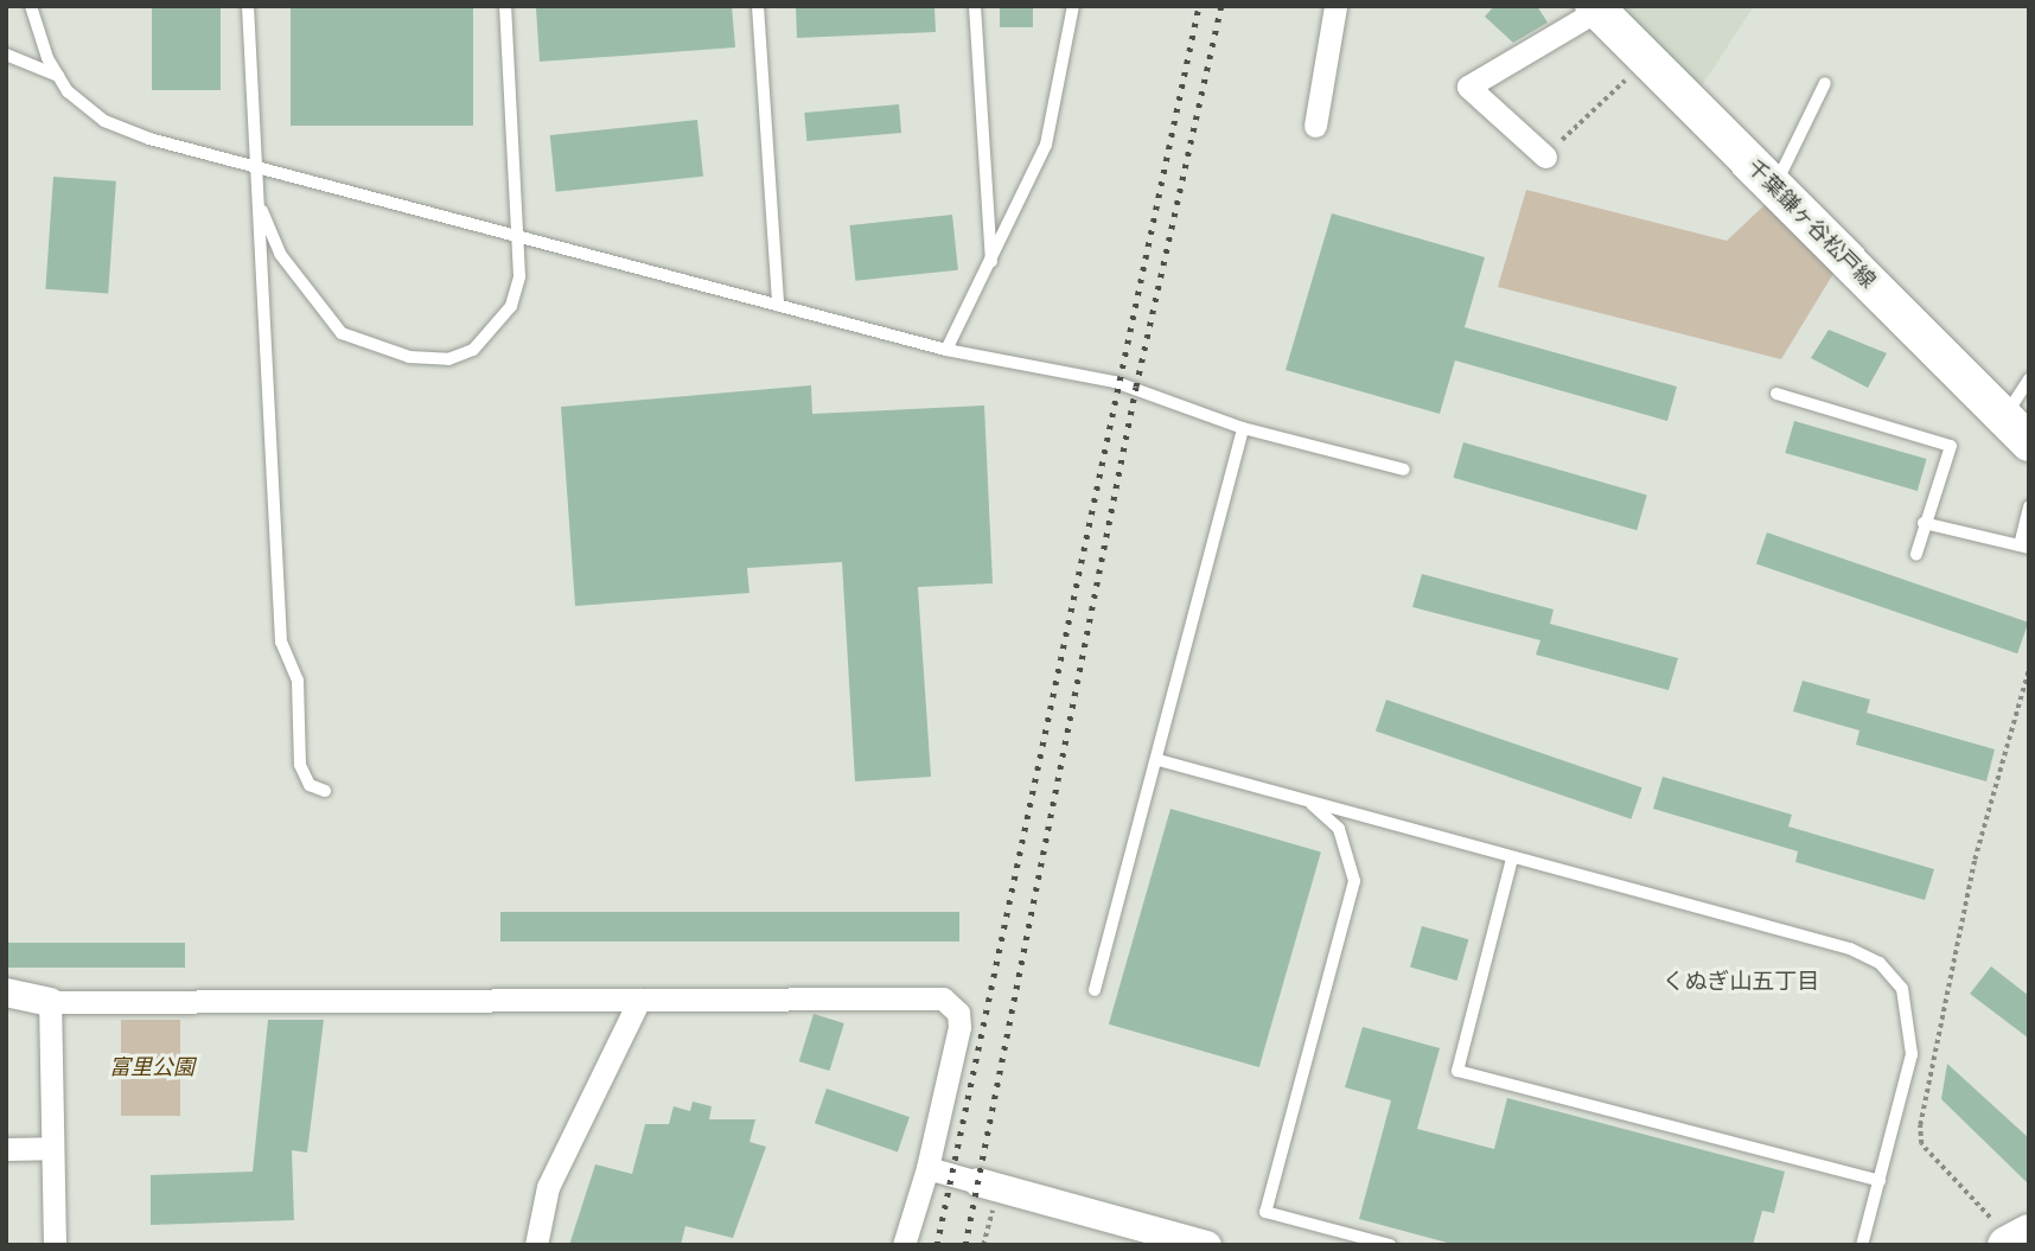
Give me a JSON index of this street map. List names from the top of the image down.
{
  "streets": {
    "main road": ["千葉鎌ヶ谷松戸線"]
  },
  "districts": ["くぬぎ山五丁目"],
  "parks": ["富里公園"]
}
